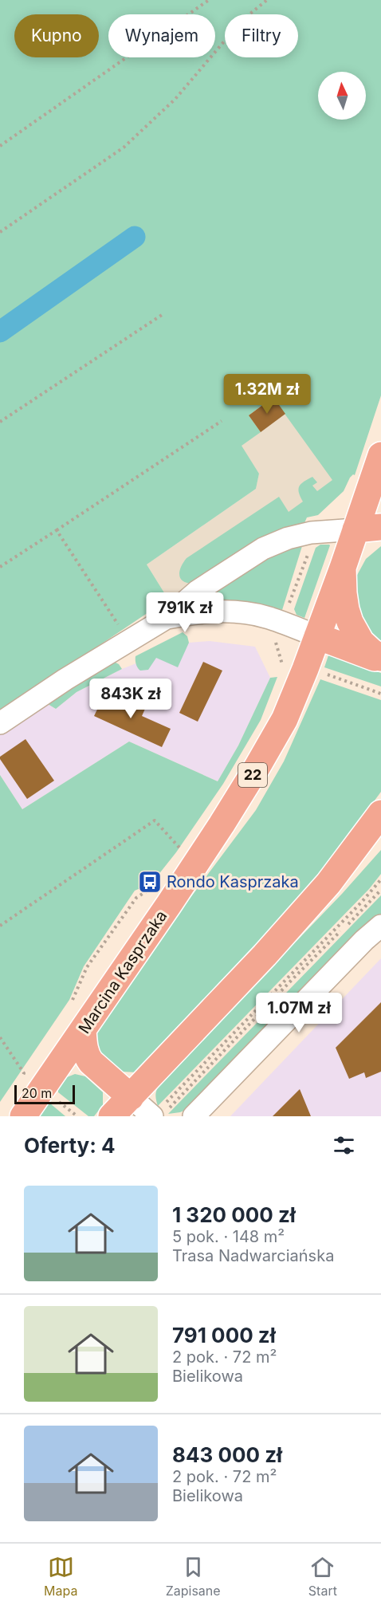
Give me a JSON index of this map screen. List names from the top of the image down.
{
  "streets": {
    "main road": ["22", "Marcina Kasprzaka"]
  },
  "crossings": [
    ["22", "Marcina Kasprzaka"]
  ],
  "places": {
    "bus stop": ["Rondo Kasprzaka"]
  },
  "scale_bar": "20 m",
  "north": "top",
  "page": {
    "chip": ["Kupno", "Wynajem", "Filtry"],
    "price": [
      "1.32M zł",
      "791K zł",
      "843K zł",
      "1.07M zł"
    ],
    "scale": "20 m",
    "heading": "Oferty: 4",
    "list": [
      {
        "name": "1 320 000 zł",
        "note": "5 pok. · 148 m² · Trasa Nadwarciańska"
      },
      {
        "name": "791 000 zł",
        "note": "2 pok. · 72 m² · Bielikowa"
      },
      {
        "name": "843 000 zł",
        "note": "2 pok. · 72 m² · Bielikowa"
      }
    ],
    "tabs": ["Mapa", "Zapisane", "Start"]
  }
}
